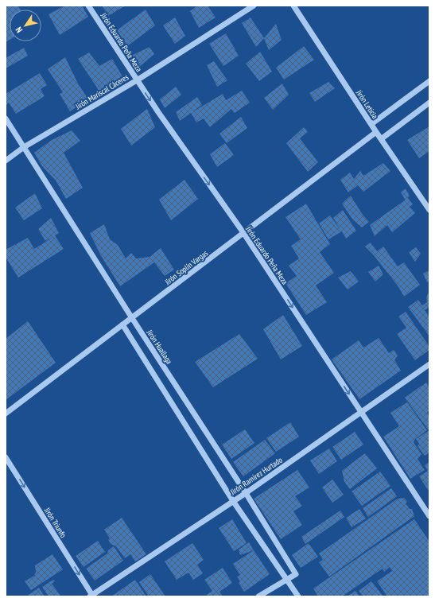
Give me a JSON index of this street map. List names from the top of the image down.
{
  "streets": {
    "street": [
      "Jirón Eduardo Peña Meza",
      "Jirón Mariscal Cáceres",
      "Jirón Leticia",
      "Jirón Soplín Vargas",
      "Jirón Huallaga",
      "Jirón Ramírez Hurtado",
      "Jirón Triunfo"
    ]
  },
  "crossings": [
    ["Jirón Eduardo Peña Meza", "Jirón Mariscal Cáceres"],
    ["Jirón Eduardo Peña Meza", "Jirón Soplín Vargas"],
    ["Jirón Eduardo Peña Meza", "Jirón Ramírez Hurtado"],
    ["Jirón Mariscal Cáceres", "Jirón Huallaga"],
    ["Jirón Leticia", "Jirón Soplín Vargas"],
    ["Jirón Soplín Vargas", "Jirón Huallaga"],
    ["Jirón Huallaga", "Jirón Ramírez Hurtado"],
    ["Jirón Ramírez Hurtado", "Jirón Triunfo"]
  ],
  "one_way": ["Jirón Eduardo Peña Meza", "Jirón Triunfo"],
  "north": "bottom left"
}
